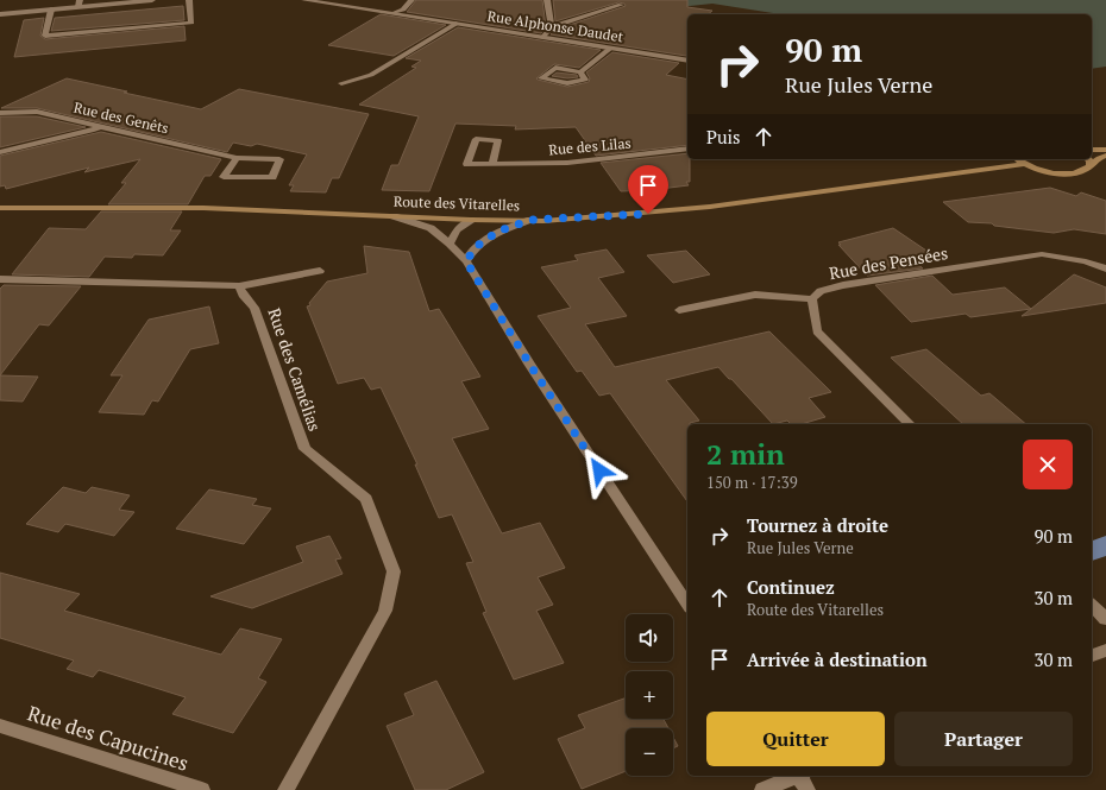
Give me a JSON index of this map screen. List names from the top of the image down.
{
  "streets": {
    "main road": ["Route des Vitarelles"],
    "street": [
      "Rue Alphonse Daudet",
      "Rue des Genêts",
      "Rue des Lilas",
      "Rue des Pensées",
      "Rue des Camélias",
      "Rue des Capucines"
    ]
  },
  "page": {
    "turn": ["90 m", "Rue Jules Verne"],
    "then": "Puis",
    "heading": ["2 min", "150 m · 17:39"],
    "list": [
      {
        "name": "Tournez à droite",
        "note": "Rue Jules Verne",
        "value": "90 m"
      },
      {
        "name": "Continuez",
        "note": "Route des Vitarelles",
        "value": "30 m"
      },
      {
        "name": "Arrivée à destination",
        "value": "30 m"
      }
    ],
    "map_buttons": ["+", "−"],
    "buttons": ["Quitter", "Partager"]
  }
}
